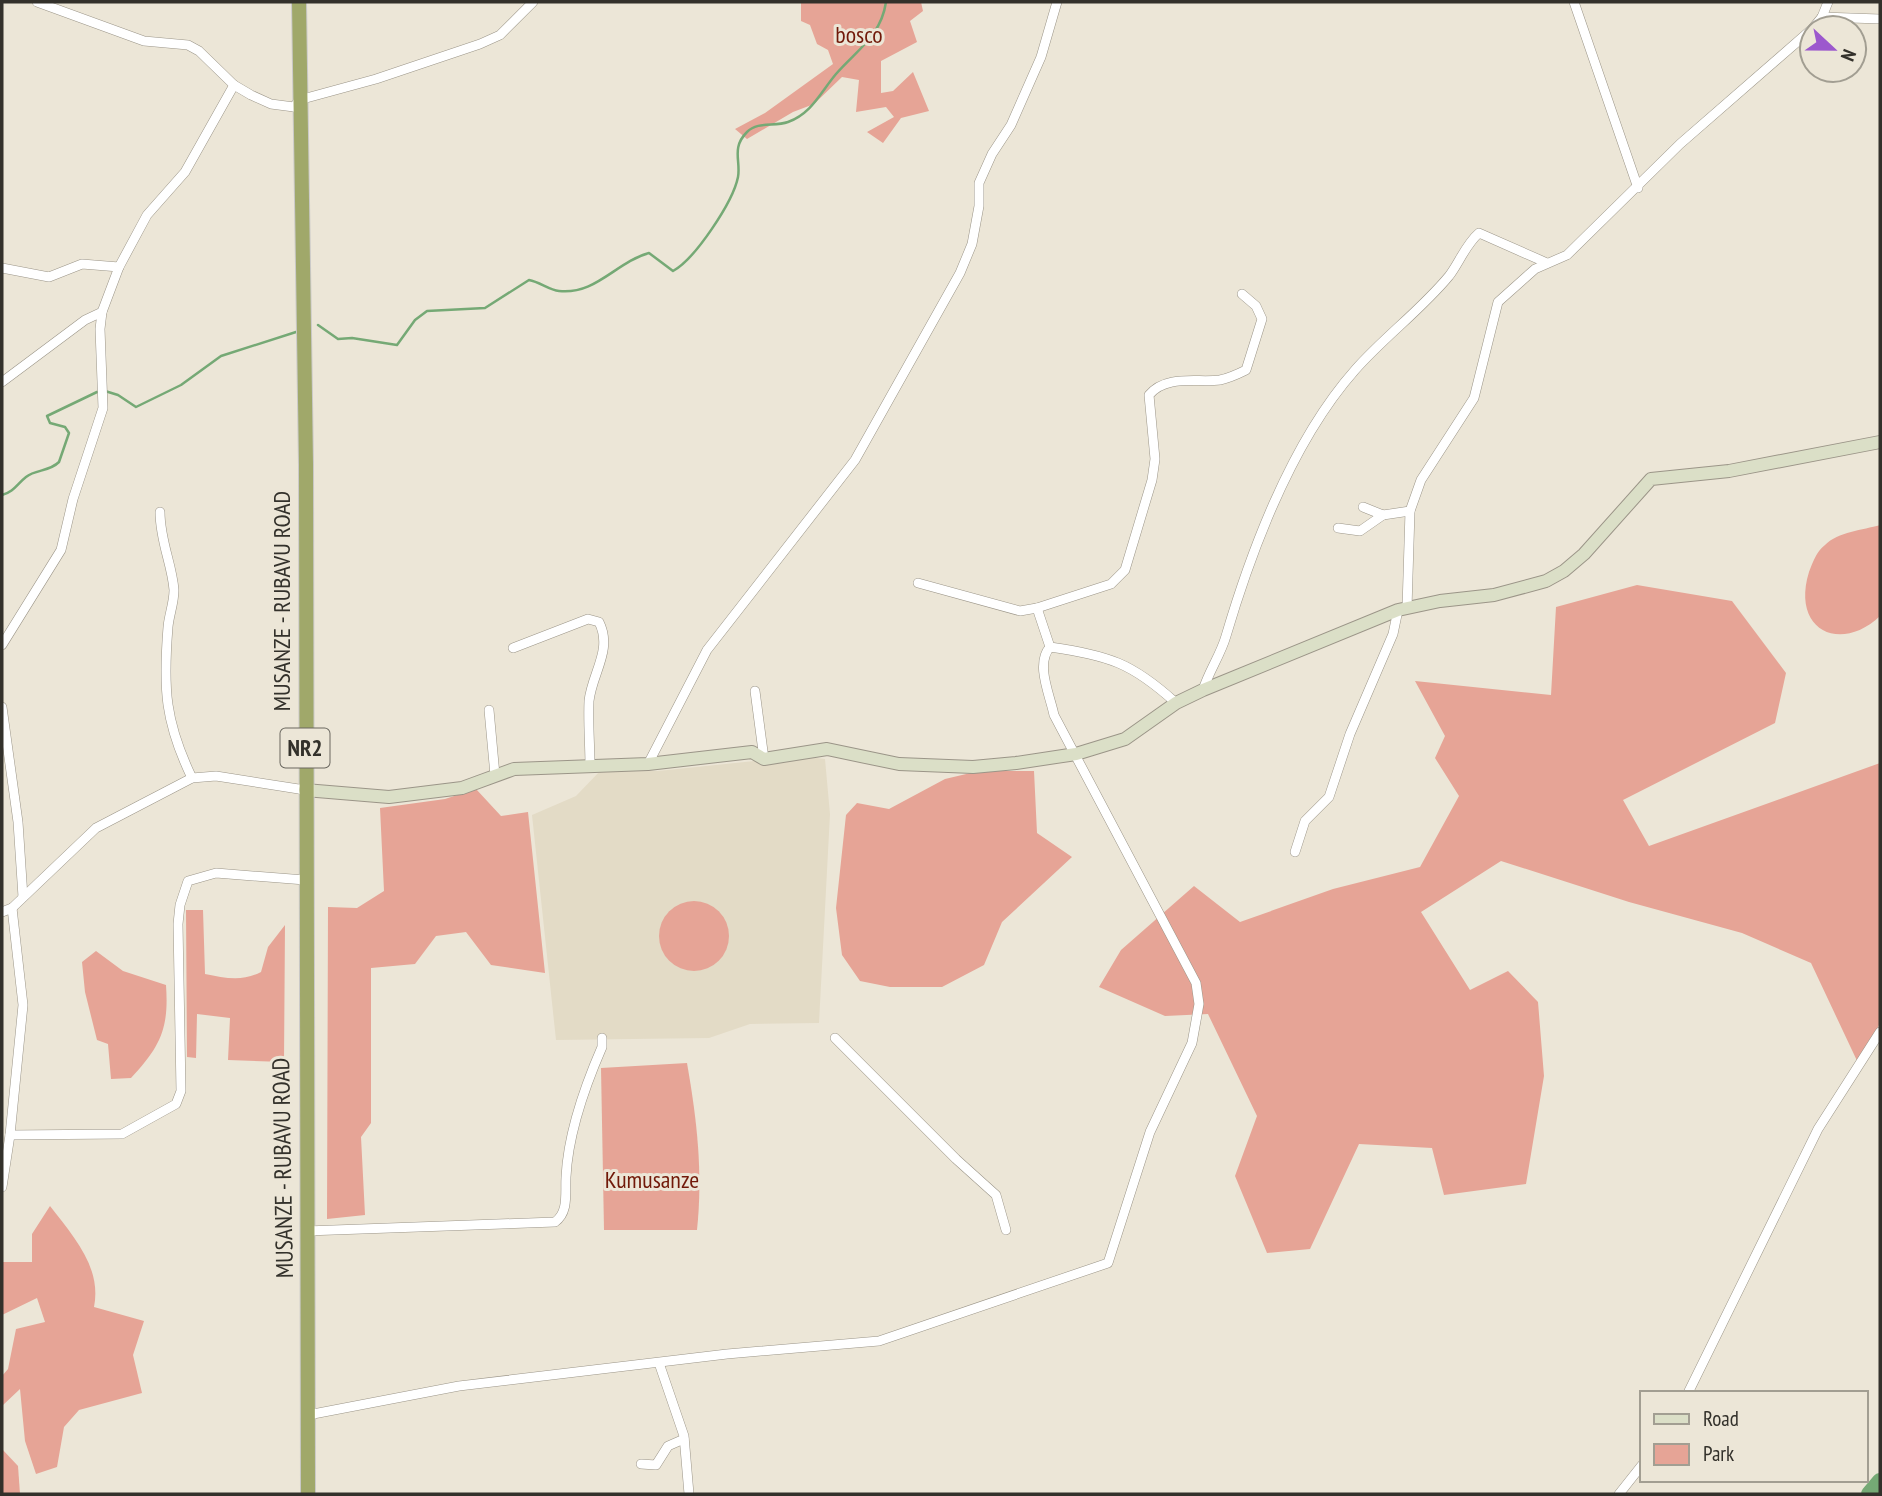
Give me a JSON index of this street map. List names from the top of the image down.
{
  "streets": {
    "highway": ["MUSANZE - RUBAVU ROAD", "NR2"]
  },
  "parks": ["bosco", "Kumusanze"],
  "legend": ["Road", "Park"],
  "north": "right"
}
